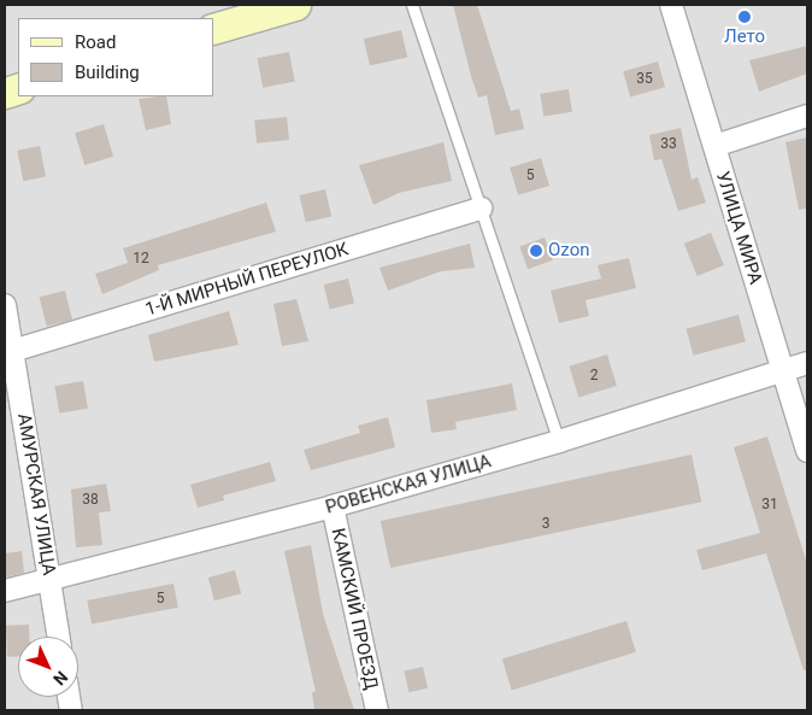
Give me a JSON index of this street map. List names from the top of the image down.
{
  "streets": {
    "street": [
      "УЛИЦА МИРА",
      "1-Й МИРНЫЙ ПЕРЕУЛОК",
      "РОВЕНСКАЯ УЛИЦА",
      "АМУРСКАЯ УЛИЦА",
      "КАМСКИЙ ПРОЕЗД"
    ]
  },
  "crossings": [
    ["УЛИЦА МИРА", "РОВЕНСКАЯ УЛИЦА"],
    ["1-Й МИРНЫЙ ПЕРЕУЛОК", "АМУРСКАЯ УЛИЦА"],
    ["РОВЕНСКАЯ УЛИЦА", "АМУРСКАЯ УЛИЦА"],
    ["РОВЕНСКАЯ УЛИЦА", "КАМСКИЙ ПРОЕЗД"]
  ],
  "places": ["Лето", "Ozon"],
  "house_numbers": [
    "35",
    "33",
    "5",
    "12",
    "2",
    "38",
    "31",
    "3",
    "5"
  ],
  "legend": ["Road", "Building"],
  "north": "bottom right"
}
